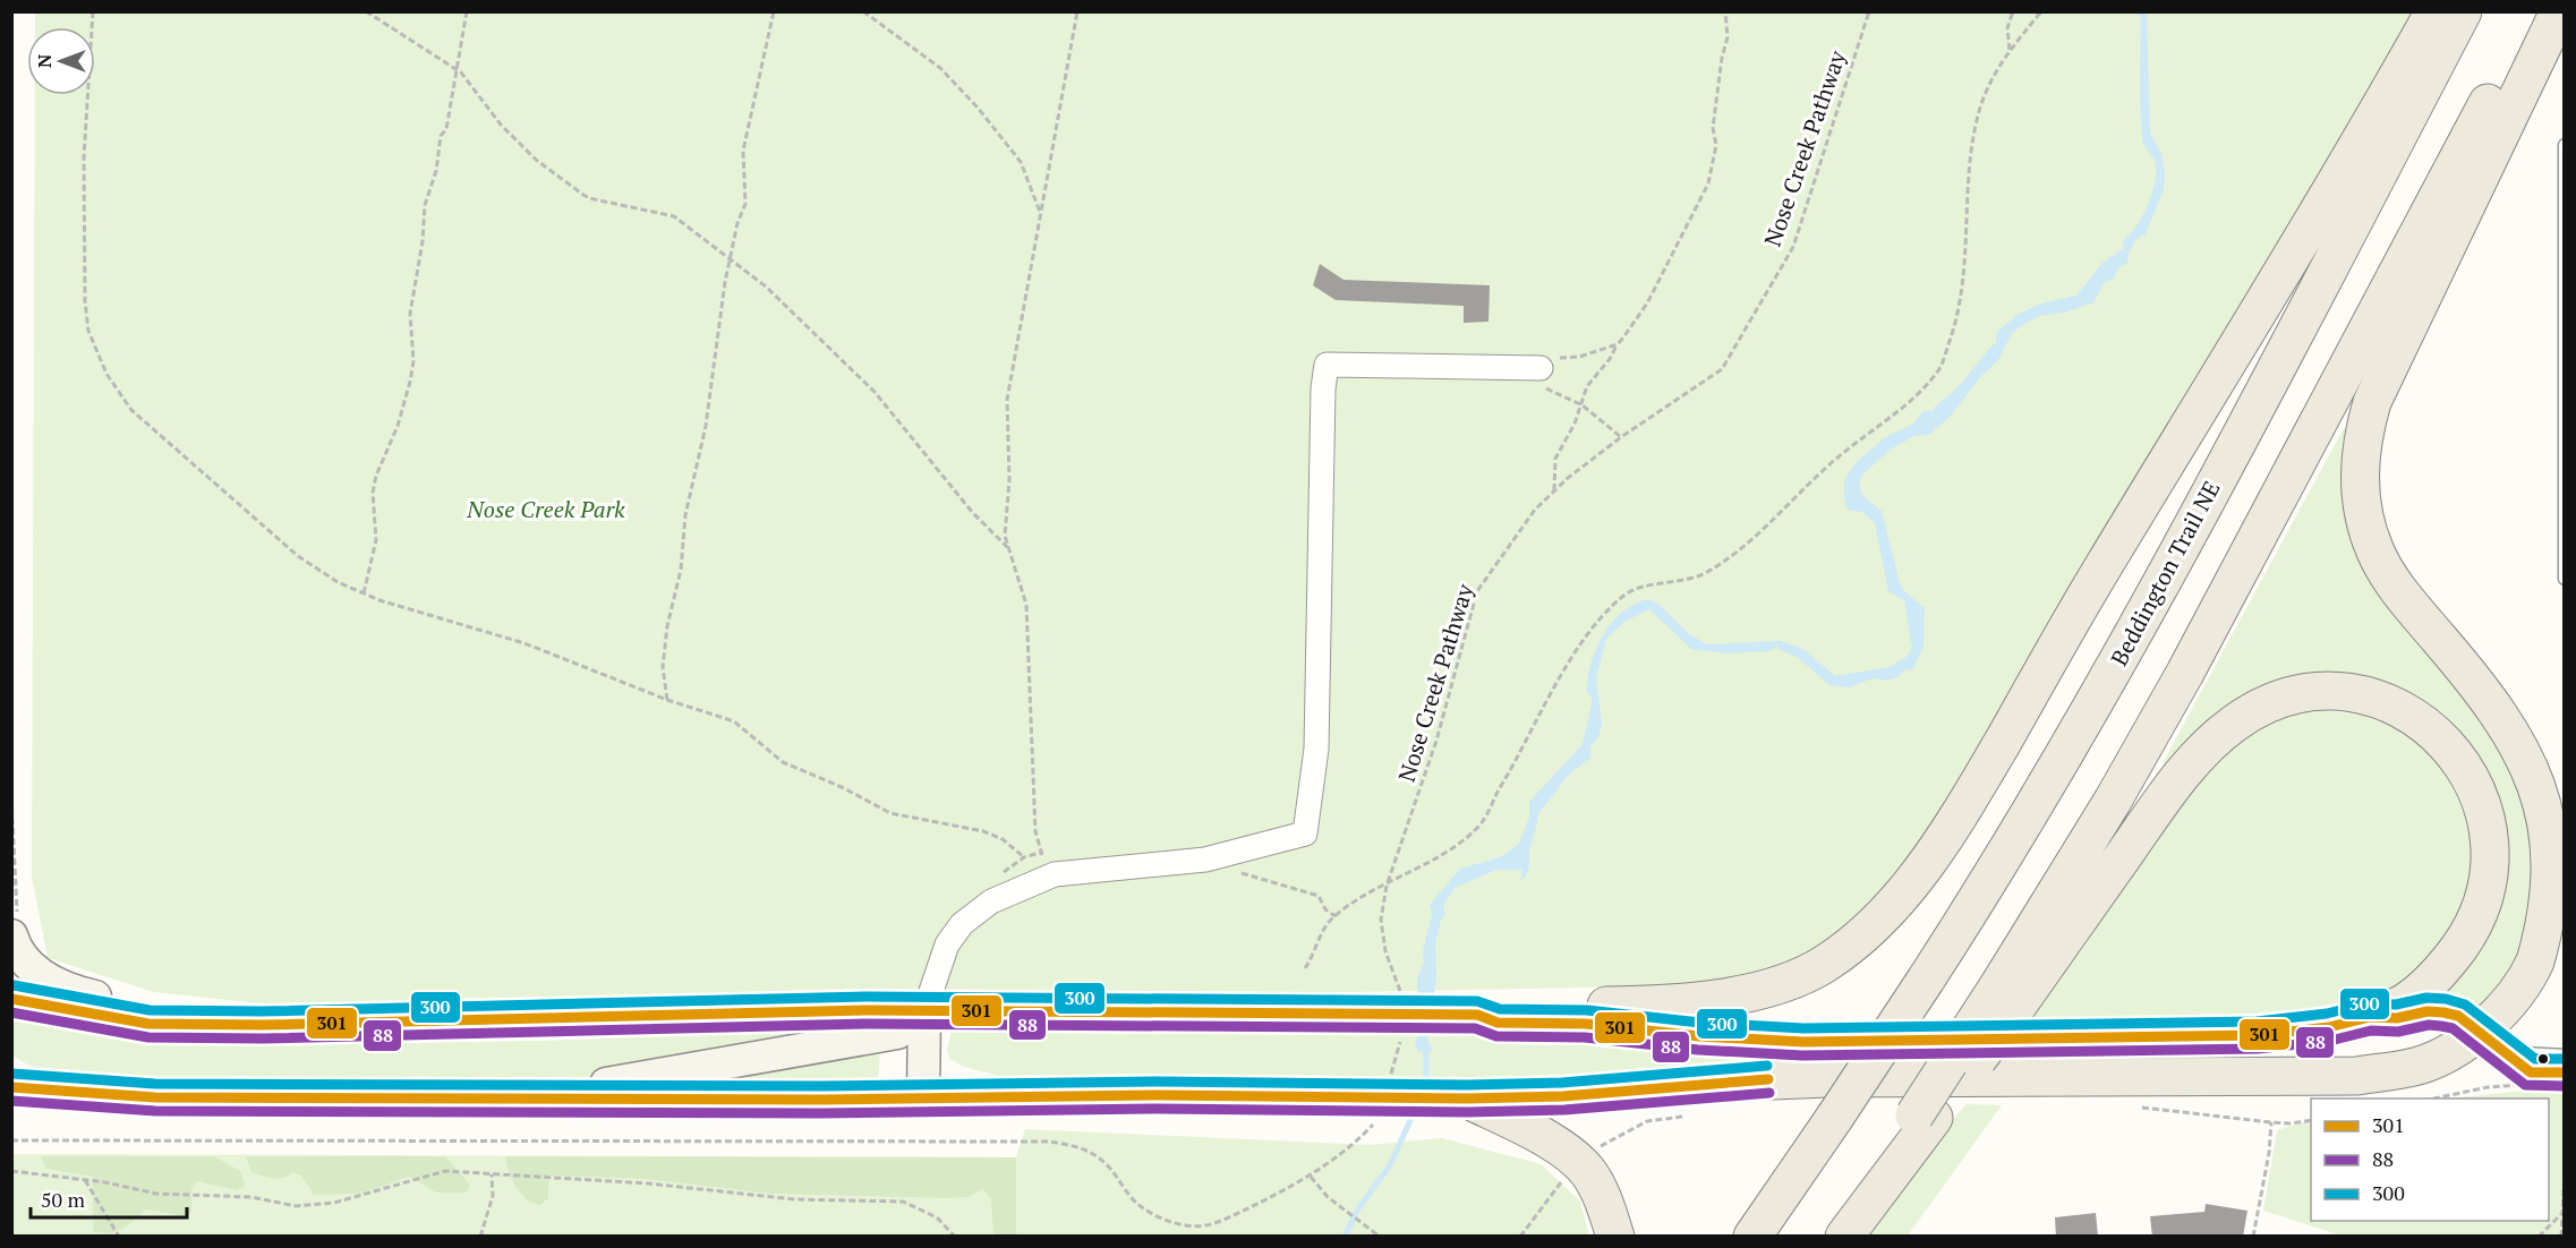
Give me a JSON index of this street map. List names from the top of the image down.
{
  "streets": {
    "main road": ["Beddington Trail NE"],
    "path": ["Nose Creek Pathway"]
  },
  "parks": ["Nose Creek Park"],
  "lines": ["transit line 300", "transit line 301", "transit line 88"],
  "legend": ["301", "88", "300"],
  "scale_bar": "50 m",
  "north": "left"
}
